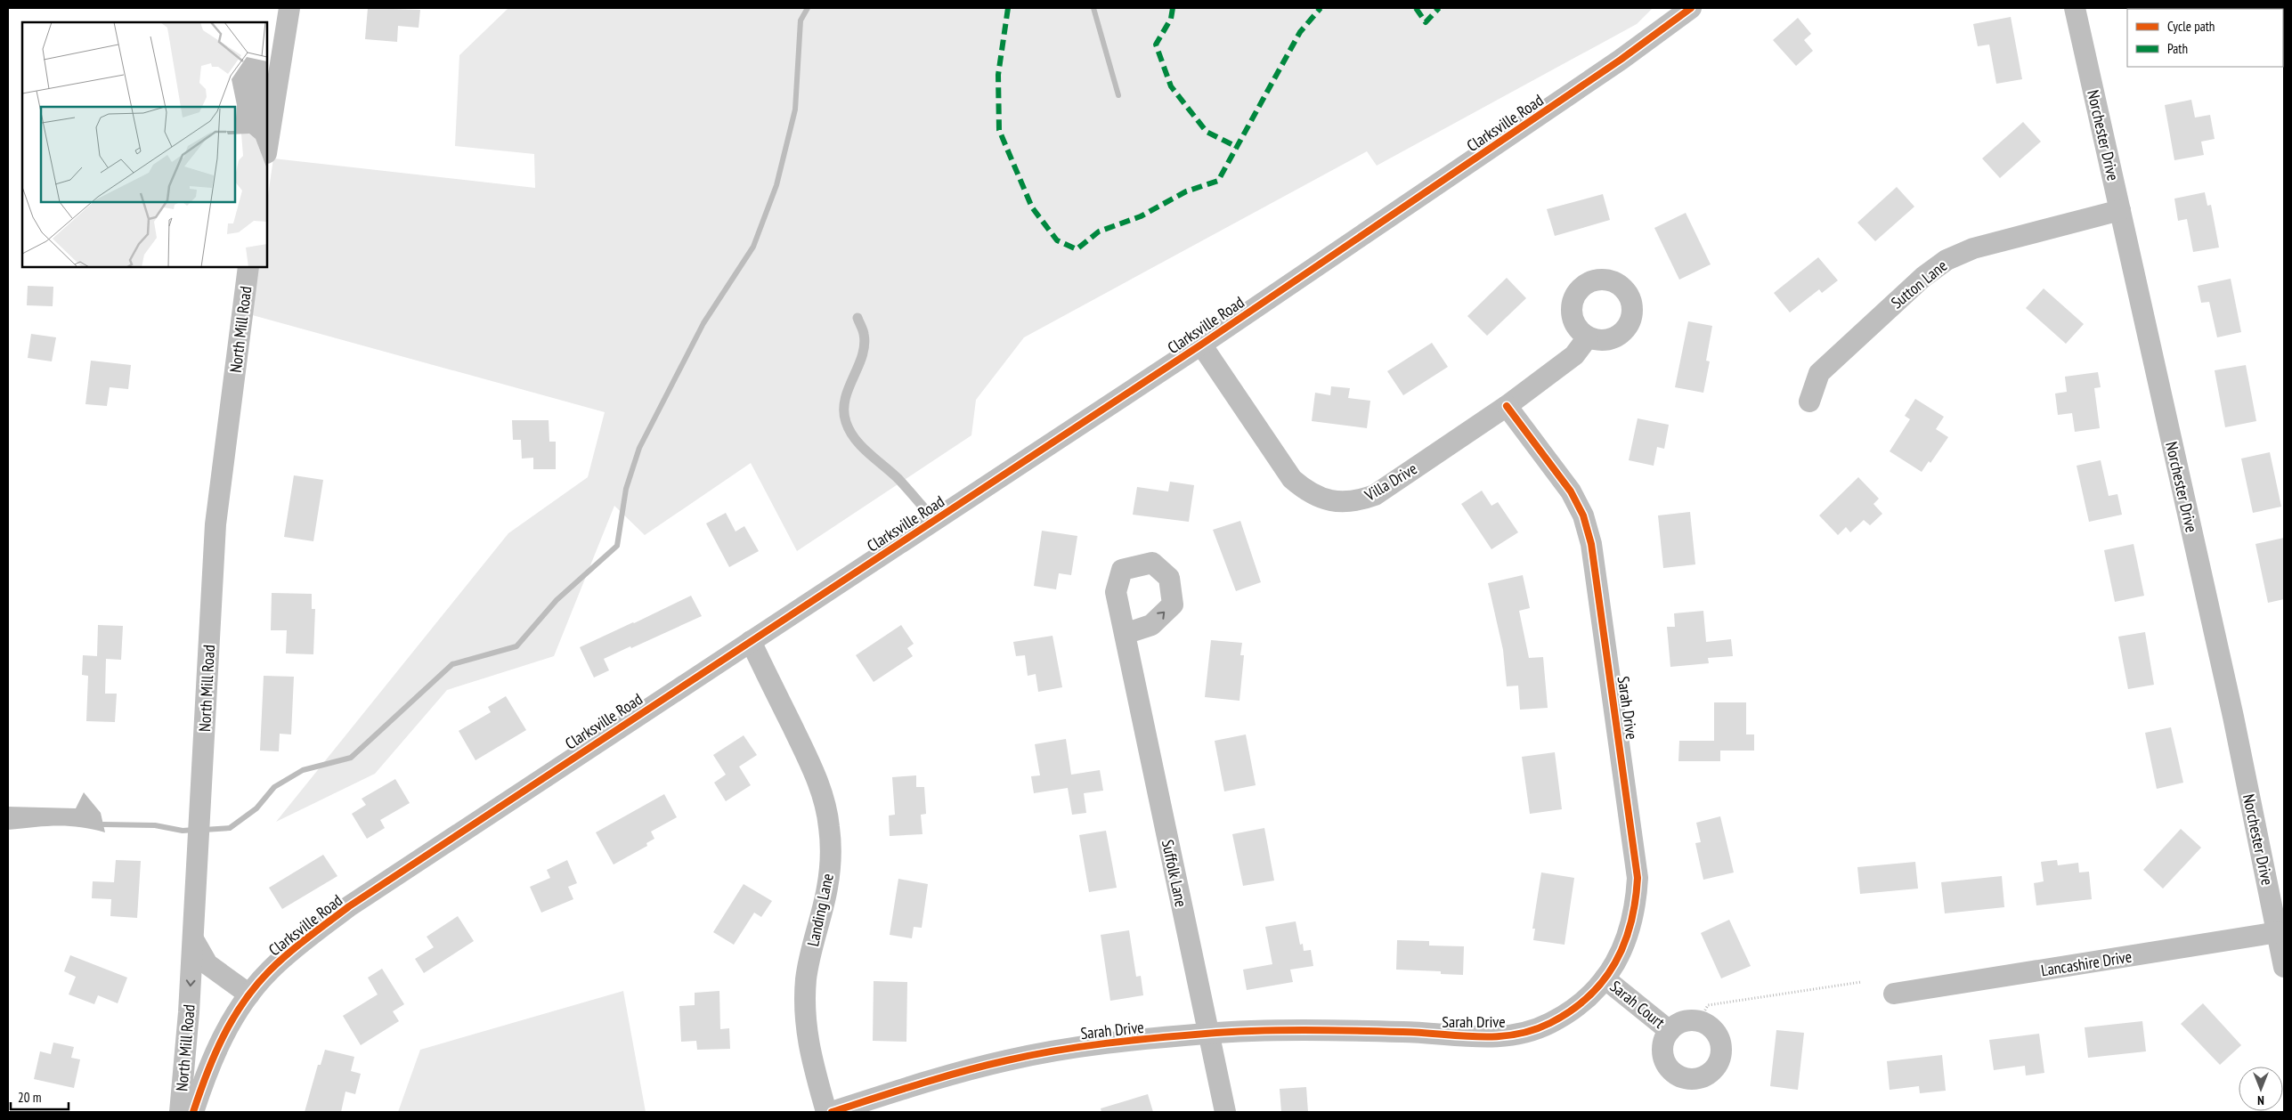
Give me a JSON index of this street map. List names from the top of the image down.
{
  "streets": {
    "street": [
      "Clarksville Road",
      "Norchester Drive",
      "Sutton Lane",
      "North Mill Road",
      "Villa Drive",
      "Sarah Drive",
      "Suffolk Lane",
      "Landing Lane",
      "Lancashire Drive",
      "Sarah Court"
    ]
  },
  "crossings": [
    ["Clarksville Road", "Villa Drive"],
    ["Clarksville Road", "Landing Lane"],
    ["Norchester Drive", "Sutton Lane"],
    ["Norchester Drive", "Lancashire Drive"],
    ["Villa Drive", "Sarah Drive"],
    ["Sarah Drive", "Suffolk Lane"],
    ["Sarah Drive", "Sarah Court"]
  ],
  "legend": ["Cycle path", "Path"],
  "scale_bar": "20 m",
  "north": "bottom"
}
